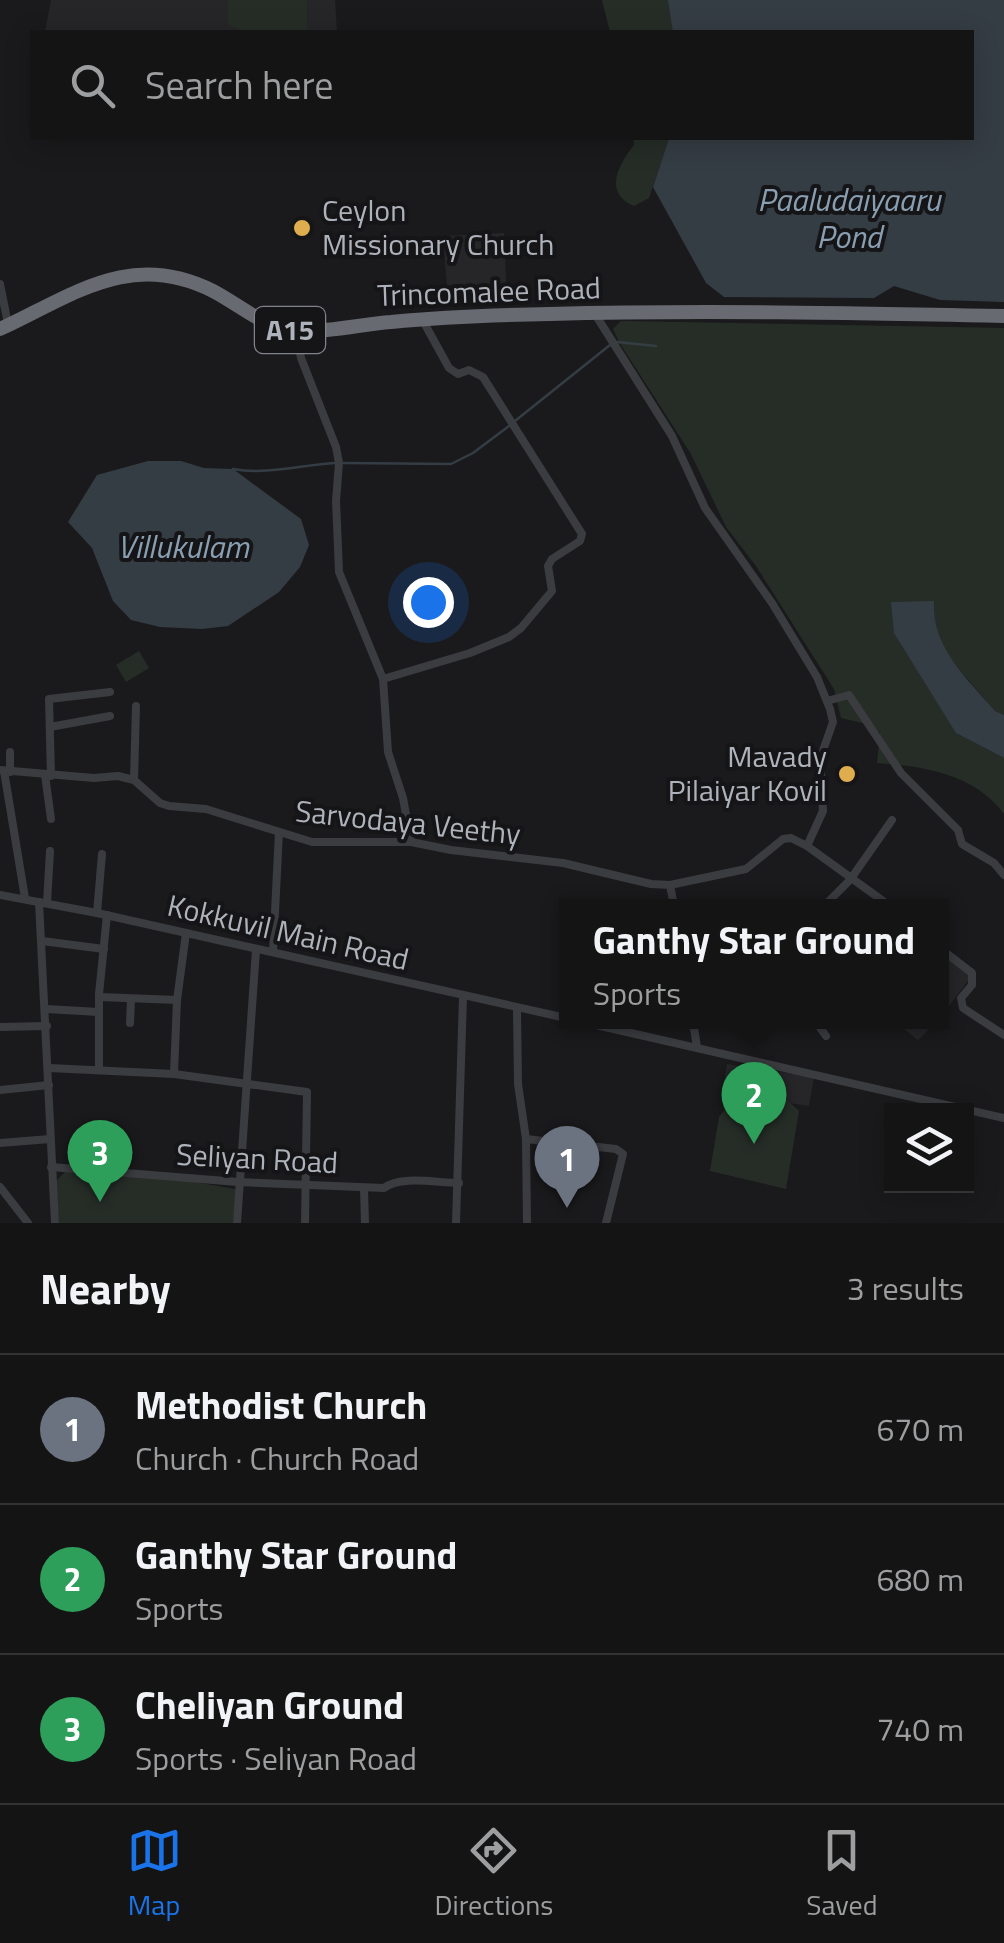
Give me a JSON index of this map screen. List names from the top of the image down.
{
  "streets": {
    "highway": ["Trincomalee Road", "A15"],
    "street": ["Sarvodaya Veethy", "Kokkuvil Main Road", "Seliyan Road"]
  },
  "water": ["Paaludaiyaaru Pond", "Villukulam"],
  "places": ["Ceylon Missionary Church", "Mavady Pilaiyar Kovil"],
  "page": {
    "search": "Search here",
    "popup": ["Ganthy Star Ground", "Sports"],
    "pins": ["2", "3", "1"],
    "heading": ["Nearby", "3 results"],
    "list": [
      {
        "mark": "1",
        "name": "Methodist Church",
        "note": "Church · Church Road",
        "value": "670 m"
      },
      {
        "mark": "2",
        "name": "Ganthy Star Ground",
        "note": "Sports",
        "value": "680 m"
      },
      {
        "mark": "3",
        "name": "Cheliyan Ground",
        "note": "Sports · Seliyan Road",
        "value": "740 m"
      }
    ],
    "nav": ["Map", "Directions", "Saved"]
  }
}
